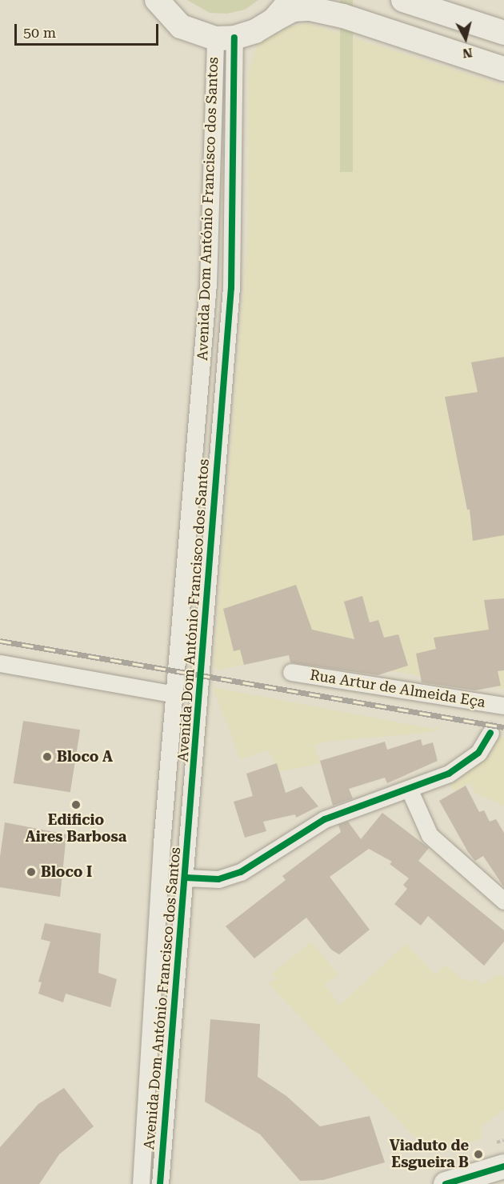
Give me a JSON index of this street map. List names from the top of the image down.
{
  "streets": {
    "street": ["Avenida Dom António Francisco dos Santos", "Rua Artur de Almeida Eça"]
  },
  "places": [
    "Bloco A",
    "Edificio Aires Barbosa",
    "Bloco I",
    "Viaduto de Esgueira B"
  ],
  "scale_bar": "50 m",
  "north": "bottom"
}
